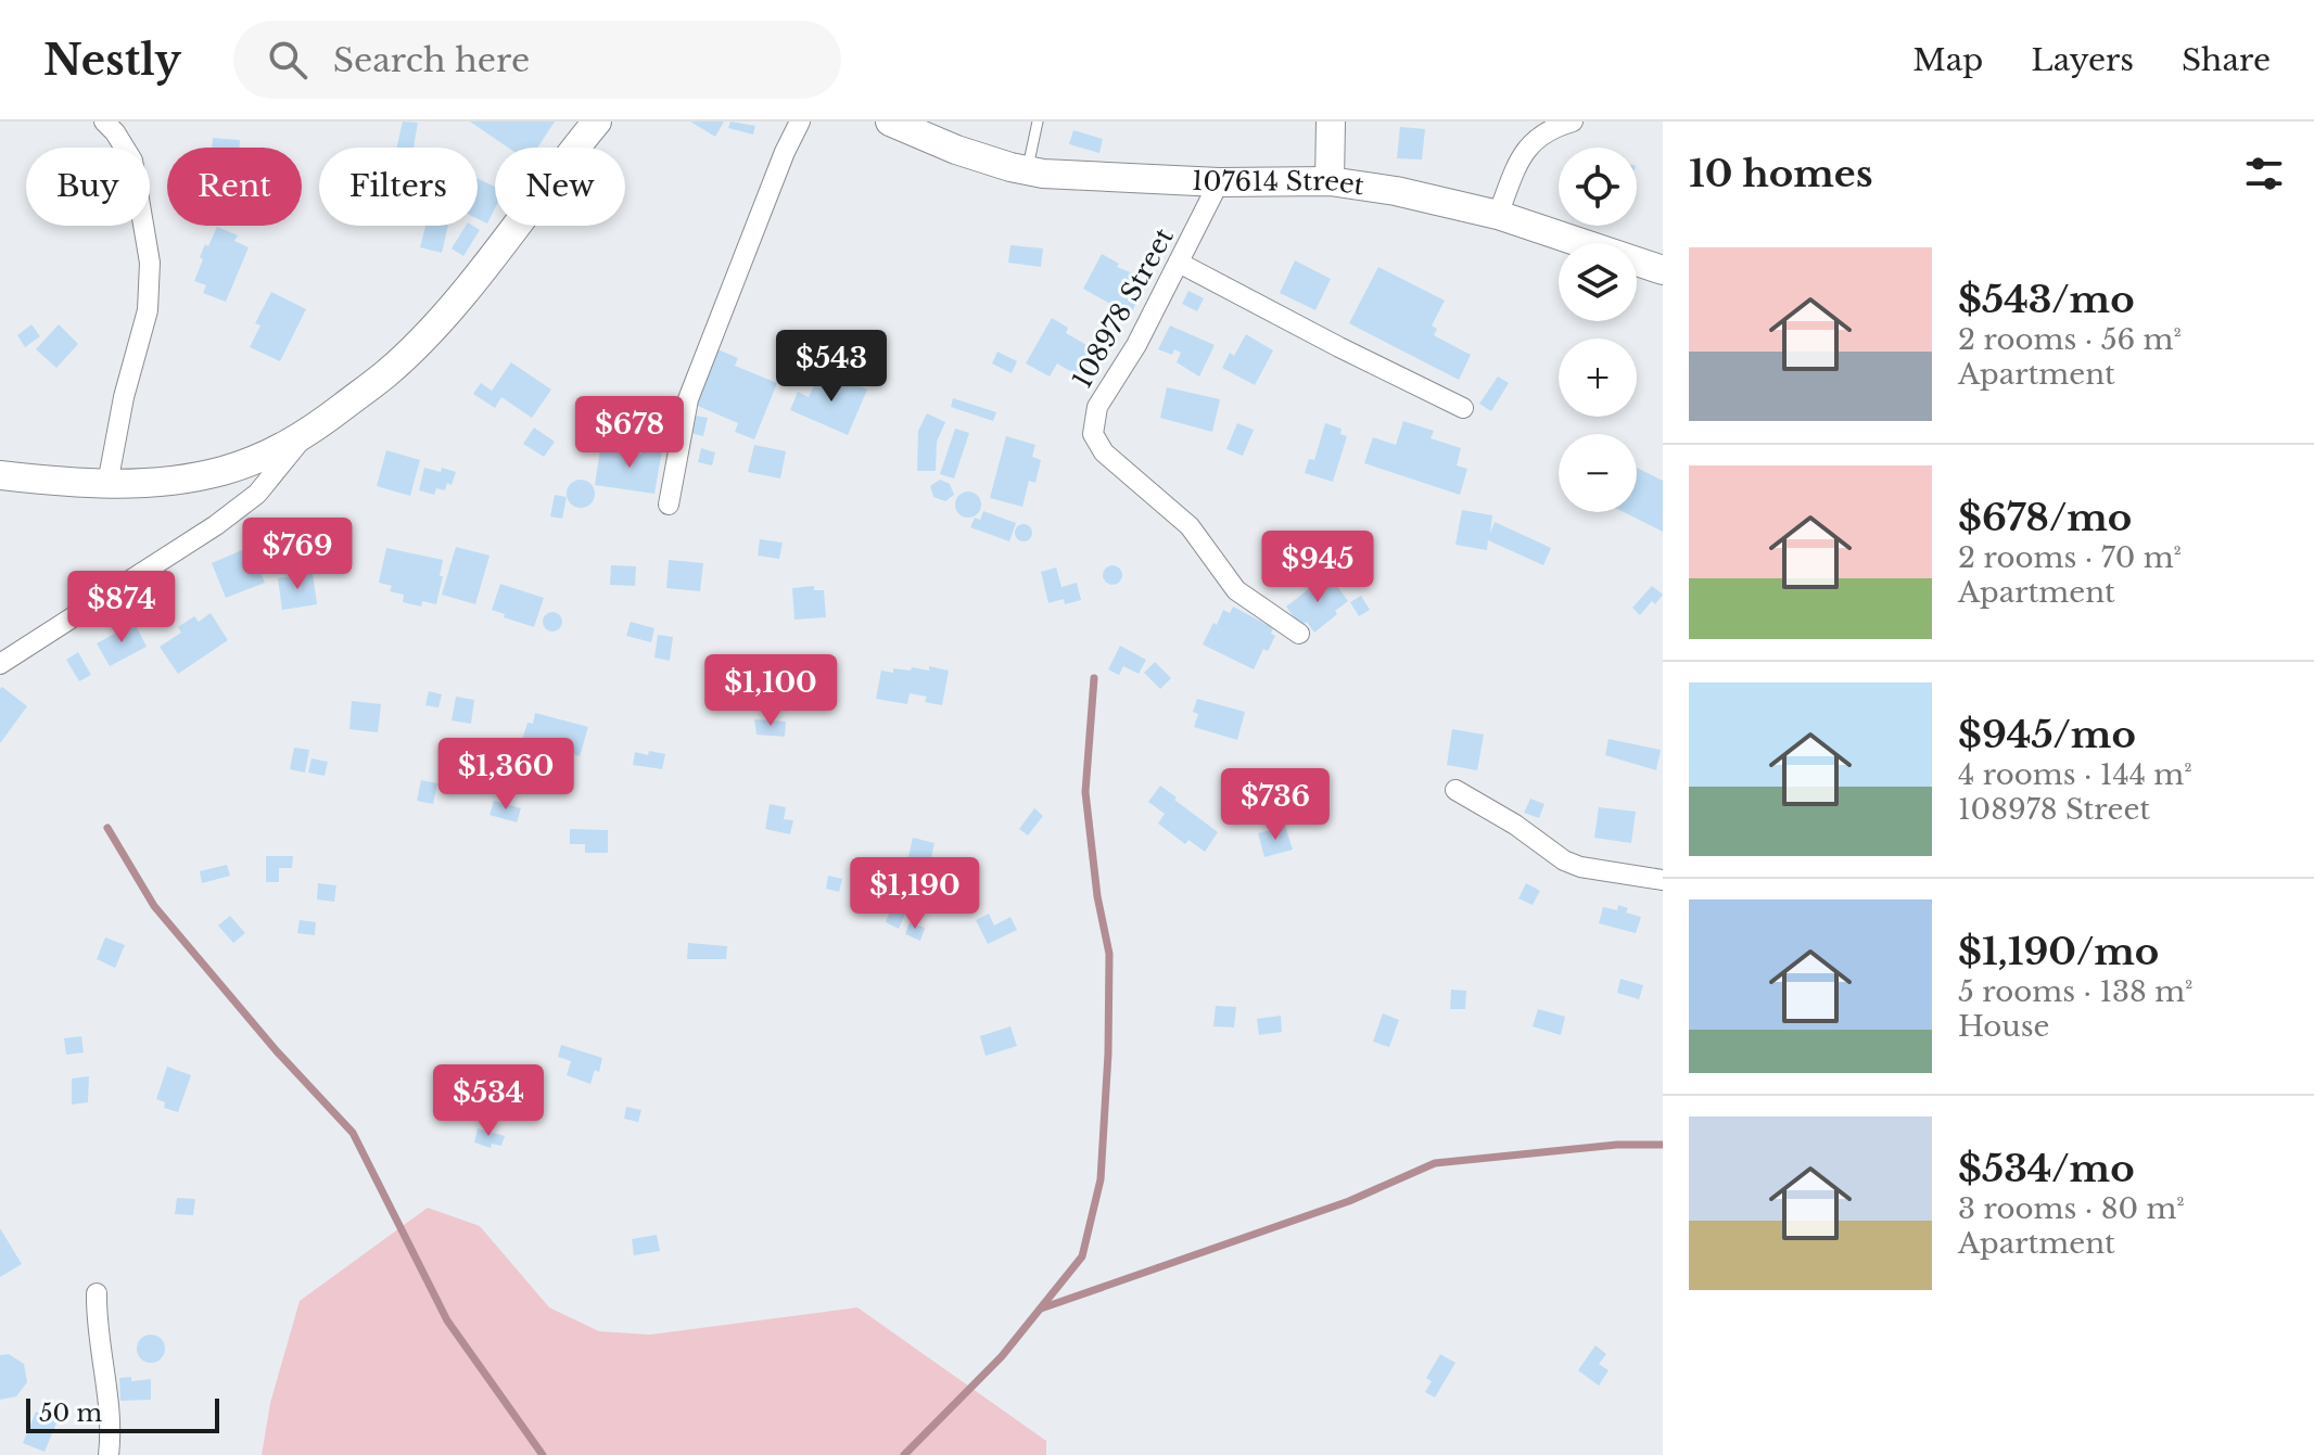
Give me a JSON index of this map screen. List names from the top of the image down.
{
  "streets": {
    "street": ["107614 Street", "108978 Street"]
  },
  "crossings": [
    ["107614 Street", "108978 Street"]
  ],
  "scale_bar": "50 m",
  "page": {
    "header": "Nestly",
    "search": "Search here",
    "nav": ["Map", "Layers", "Share"],
    "heading": "10 homes",
    "map_buttons": ["+", "−"],
    "chip": [
      "Buy",
      "Rent",
      "Filters",
      "New"
    ],
    "list": [
      {
        "name": "$543/mo",
        "note": "2 rooms · 56 m² · Apartment"
      },
      {
        "name": "$678/mo",
        "note": "2 rooms · 70 m² · Apartment"
      },
      {
        "name": "$945/mo",
        "note": "4 rooms · 144 m² · 108978 Street"
      },
      {
        "name": "$1,190/mo",
        "note": "5 rooms · 138 m² · House"
      },
      {
        "name": "$534/mo",
        "note": "3 rooms · 80 m² · Apartment"
      }
    ],
    "price": [
      "$543",
      "$678",
      "$769",
      "$945",
      "$874",
      "$1,100",
      "$1,360",
      "$736",
      "$1,190",
      "$534"
    ],
    "scale": "50 m"
  }
}
